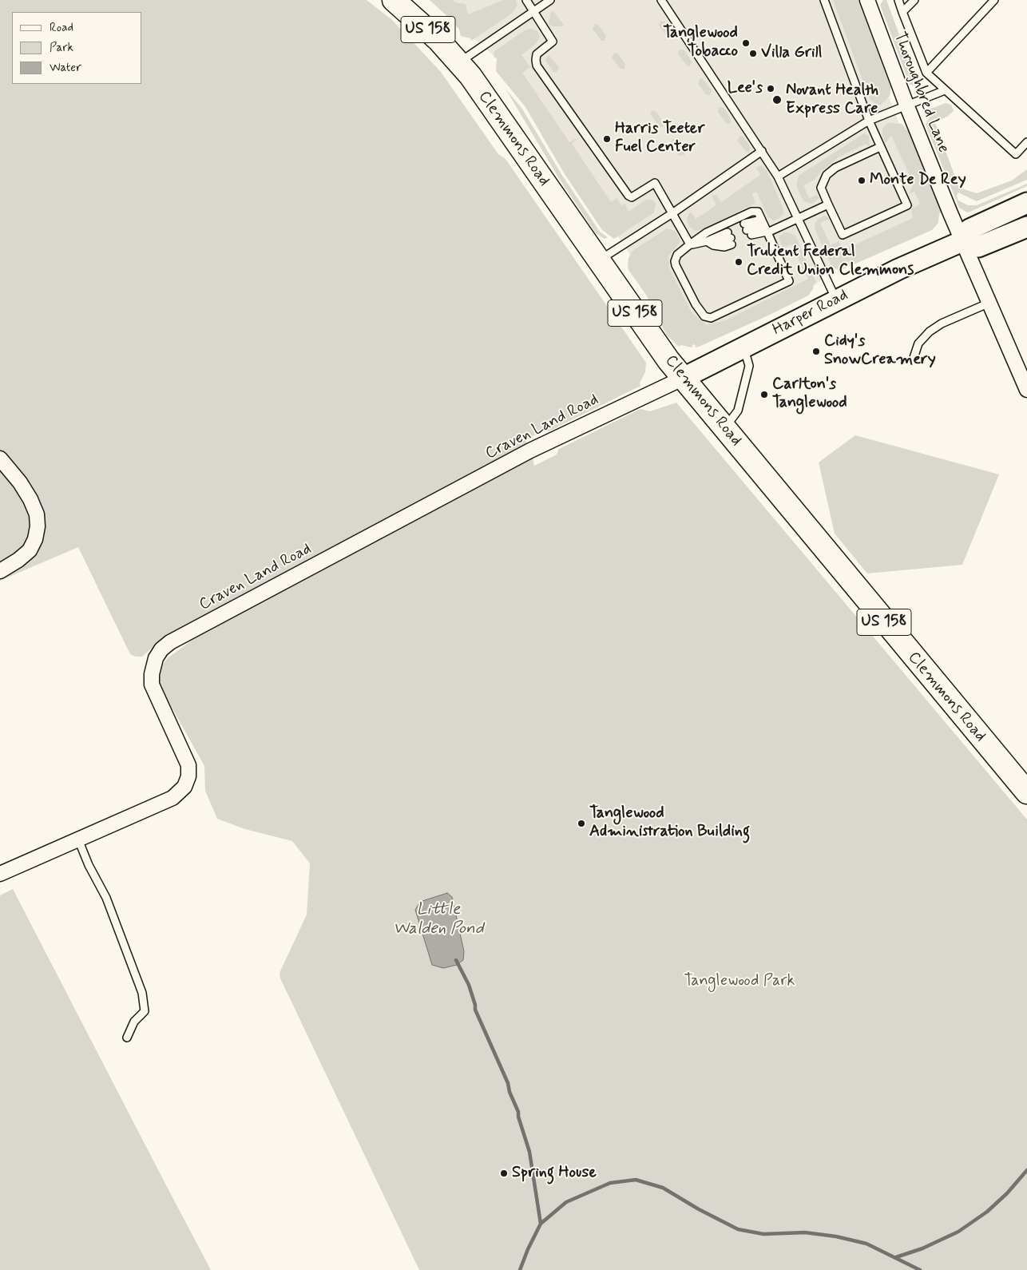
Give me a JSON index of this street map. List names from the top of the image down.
{
  "streets": {
    "main road": ["US 158", "Clemmons Road", "Harper Road"],
    "street": ["Thoroughbred Lane", "Craven Land Road"]
  },
  "crossings": [
    ["Thoroughbred Lane", "Harper Road"],
    ["Clemmons Road", "Harper Road"],
    ["Clemmons Road", "Craven Land Road"],
    ["Harper Road", "Craven Land Road"]
  ],
  "water": ["Little Walden Pond"],
  "parks": ["Tanglewood Park"],
  "places": [
    "Tanglewood Tobacco",
    "Villa Grill",
    "Lee's",
    "Novant Health Express Care",
    "Harris Teeter Fuel Center",
    "Monte De Rey",
    "Trulient Federal Credit Union Clemmons",
    "Cidy's SnowCreamery",
    "Carlton's Tanglewood",
    "Tanglewood Administration Building",
    "Spring House"
  ],
  "legend": ["Road", "Park", "Water"]
}
